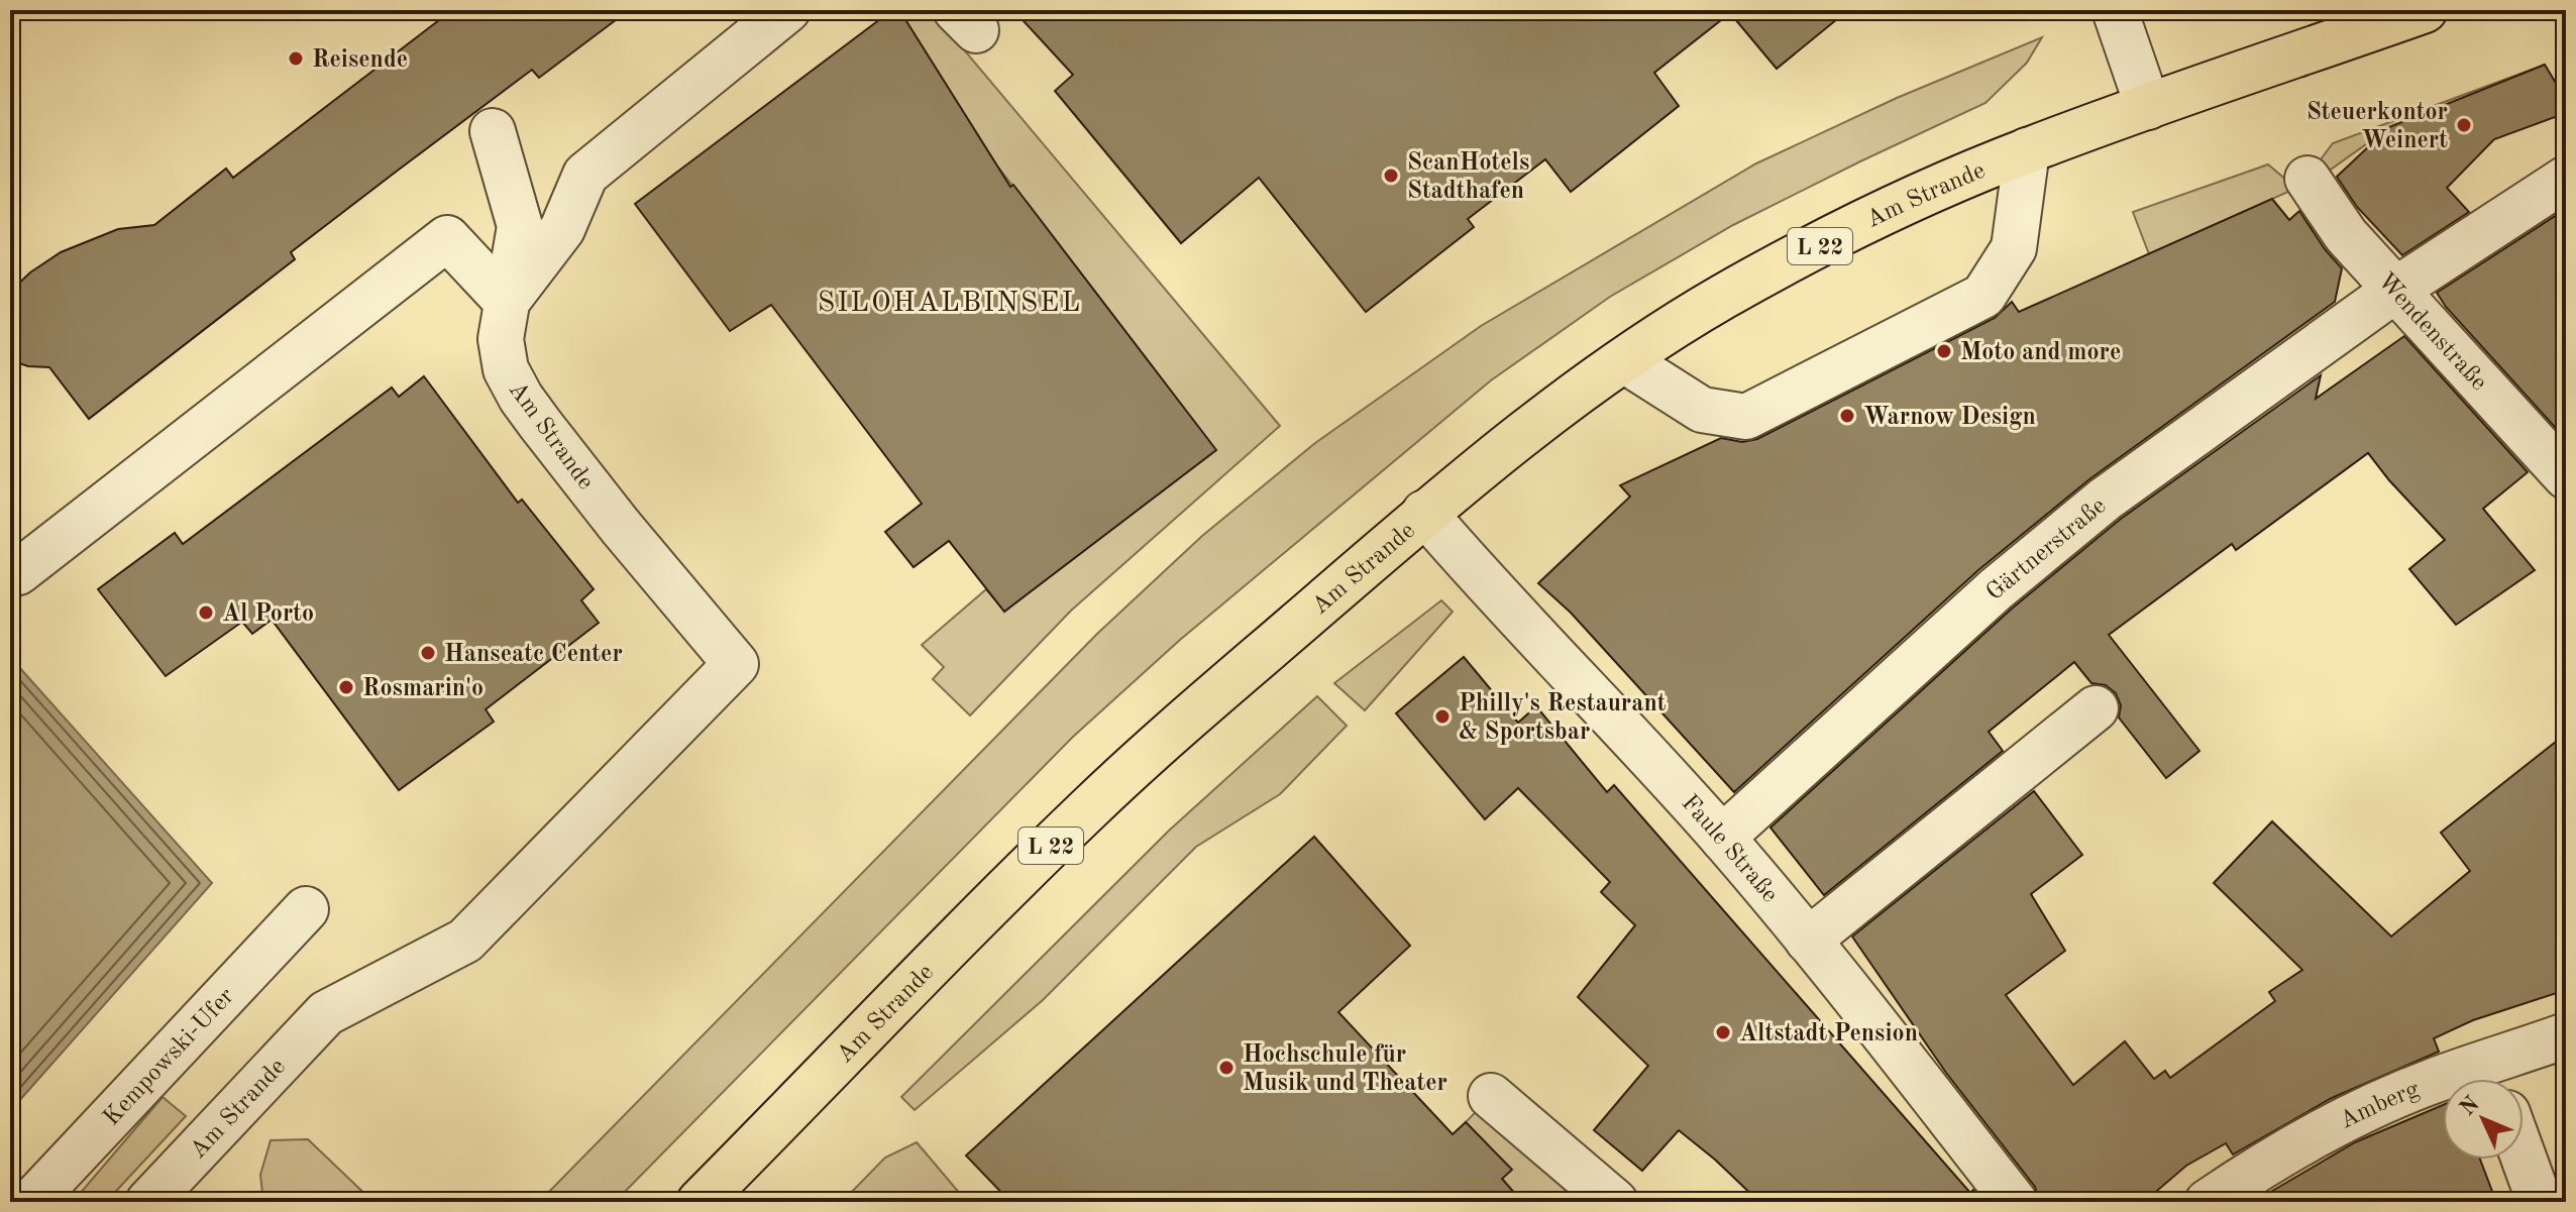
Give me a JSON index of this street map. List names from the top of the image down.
{
  "streets": {
    "main road": ["Am Strande", "L 22"],
    "street": [
      "Wendenstraße",
      "Gärtnerstraße",
      "Faule Straße",
      "Kempowski-Ufer",
      "Amberg"
    ]
  },
  "crossings": [
    ["Am Strande", "Faule Straße"],
    ["Wendenstraße", "Gärtnerstraße"],
    ["Gärtnerstraße", "Faule Straße"]
  ],
  "districts": ["SILOHALBINSEL"],
  "places": [
    "Reisende",
    "Steuerkontor Weinert",
    "ScanHotels Stadthafen",
    "Moto and more",
    "Warnow Design",
    "Al Porto",
    "Hanseatc Center",
    "Rosmarin'o",
    "Philly's Restaurant & Sportsbar",
    "Altstadt Pension",
    "Hochschule für Musik und Theater"
  ],
  "north": "top left"
}
